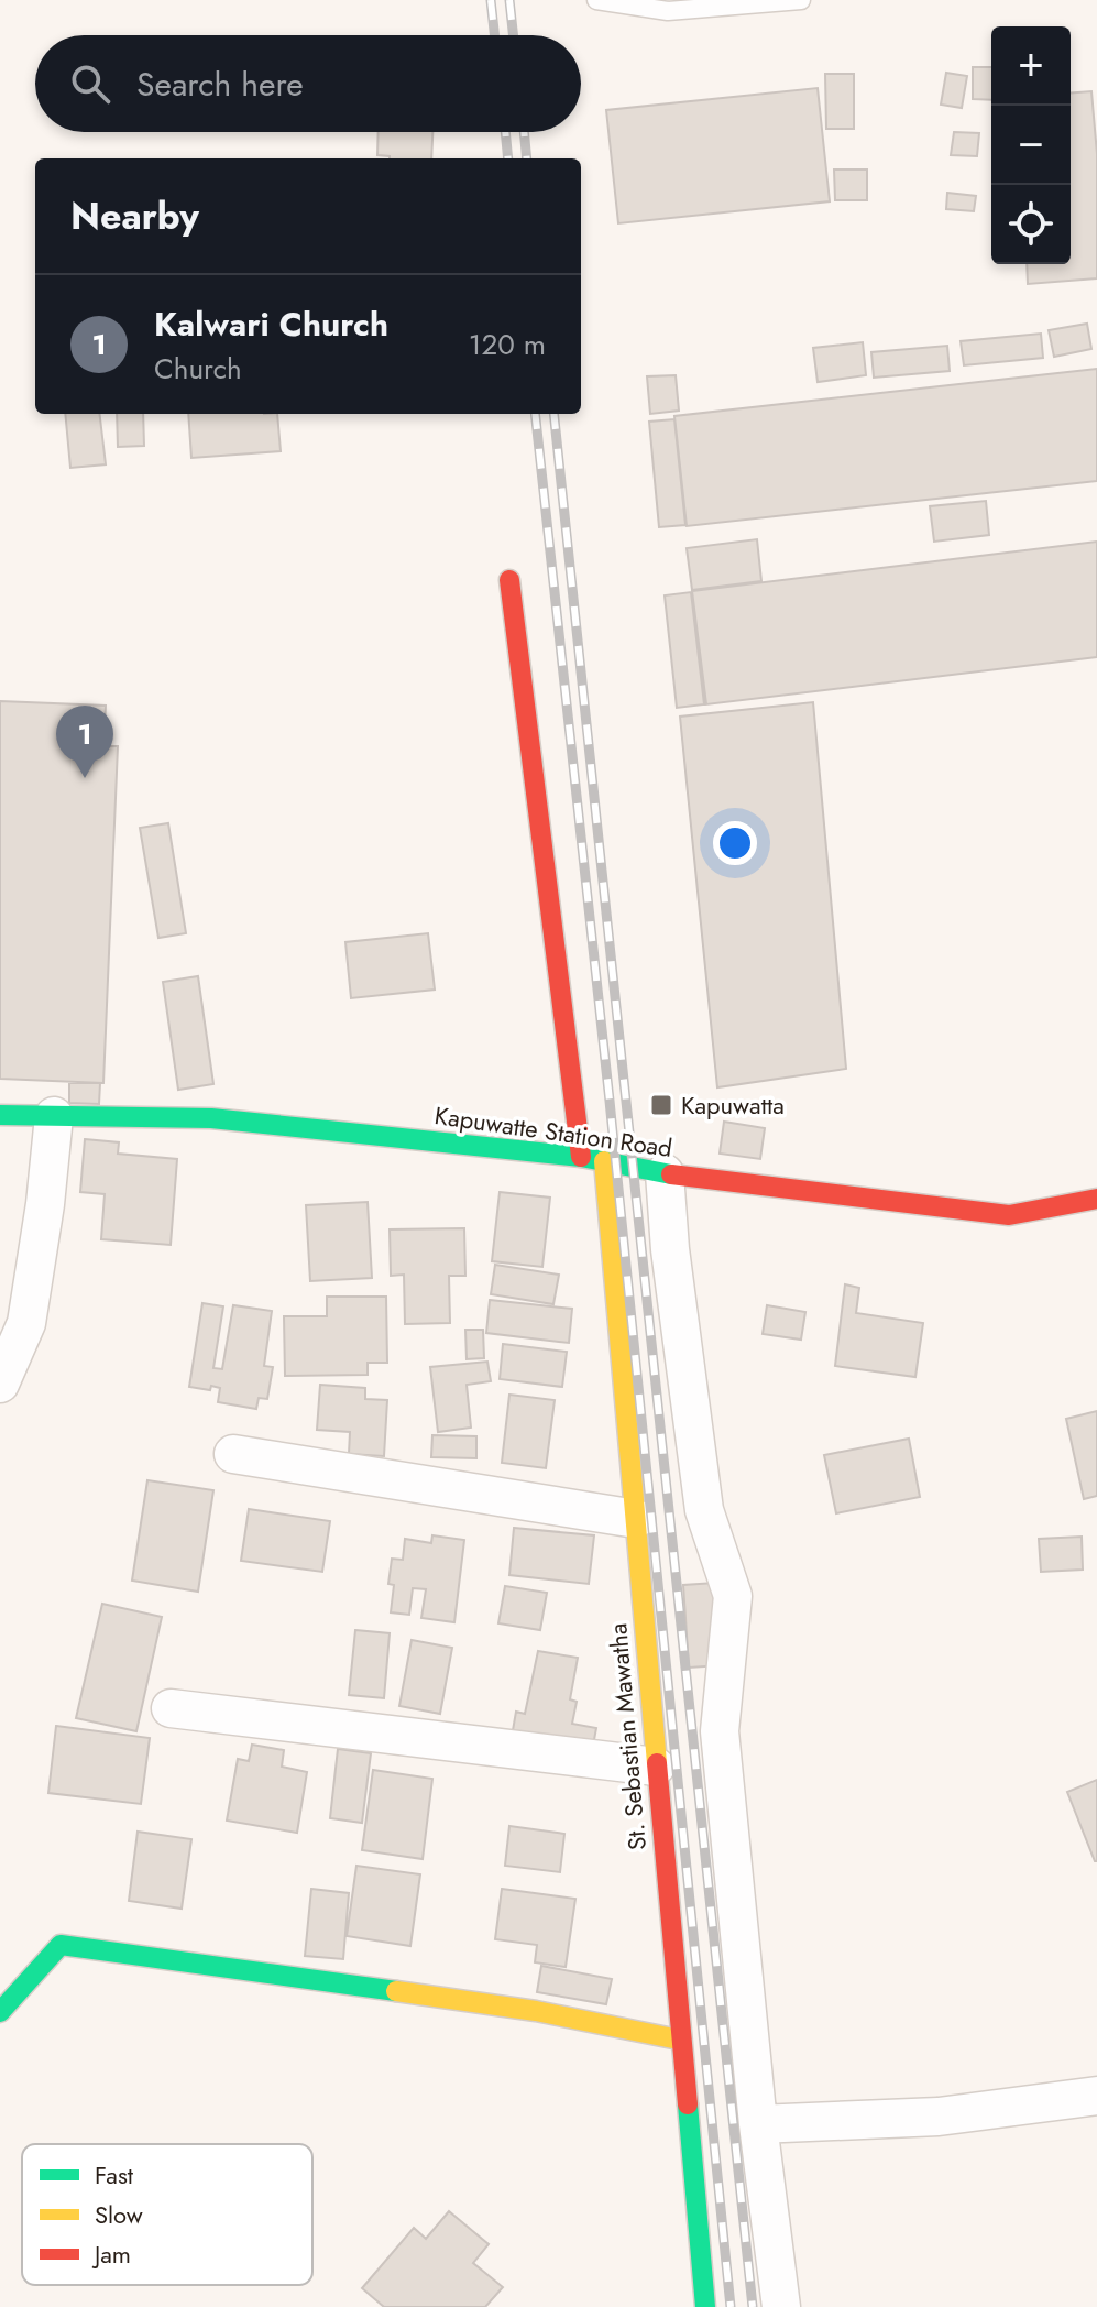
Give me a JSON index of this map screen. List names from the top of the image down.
{
  "streets": {
    "street": ["Kapuwatte Station Road", "St. Sebastian Mawatha"]
  },
  "crossings": [
    ["Kapuwatte Station Road", "St. Sebastian Mawatha"]
  ],
  "places": {
    "transit": ["Kapuwatta"]
  },
  "legend": ["Fast", "Slow", "Jam"],
  "page": {
    "map_buttons": ["+", "−"],
    "search": "Search here",
    "heading": "Nearby",
    "list": [
      {
        "mark": "1",
        "name": "Kalwari Church",
        "note": "Church",
        "value": "120 m"
      }
    ],
    "pins": "1"
  }
}
